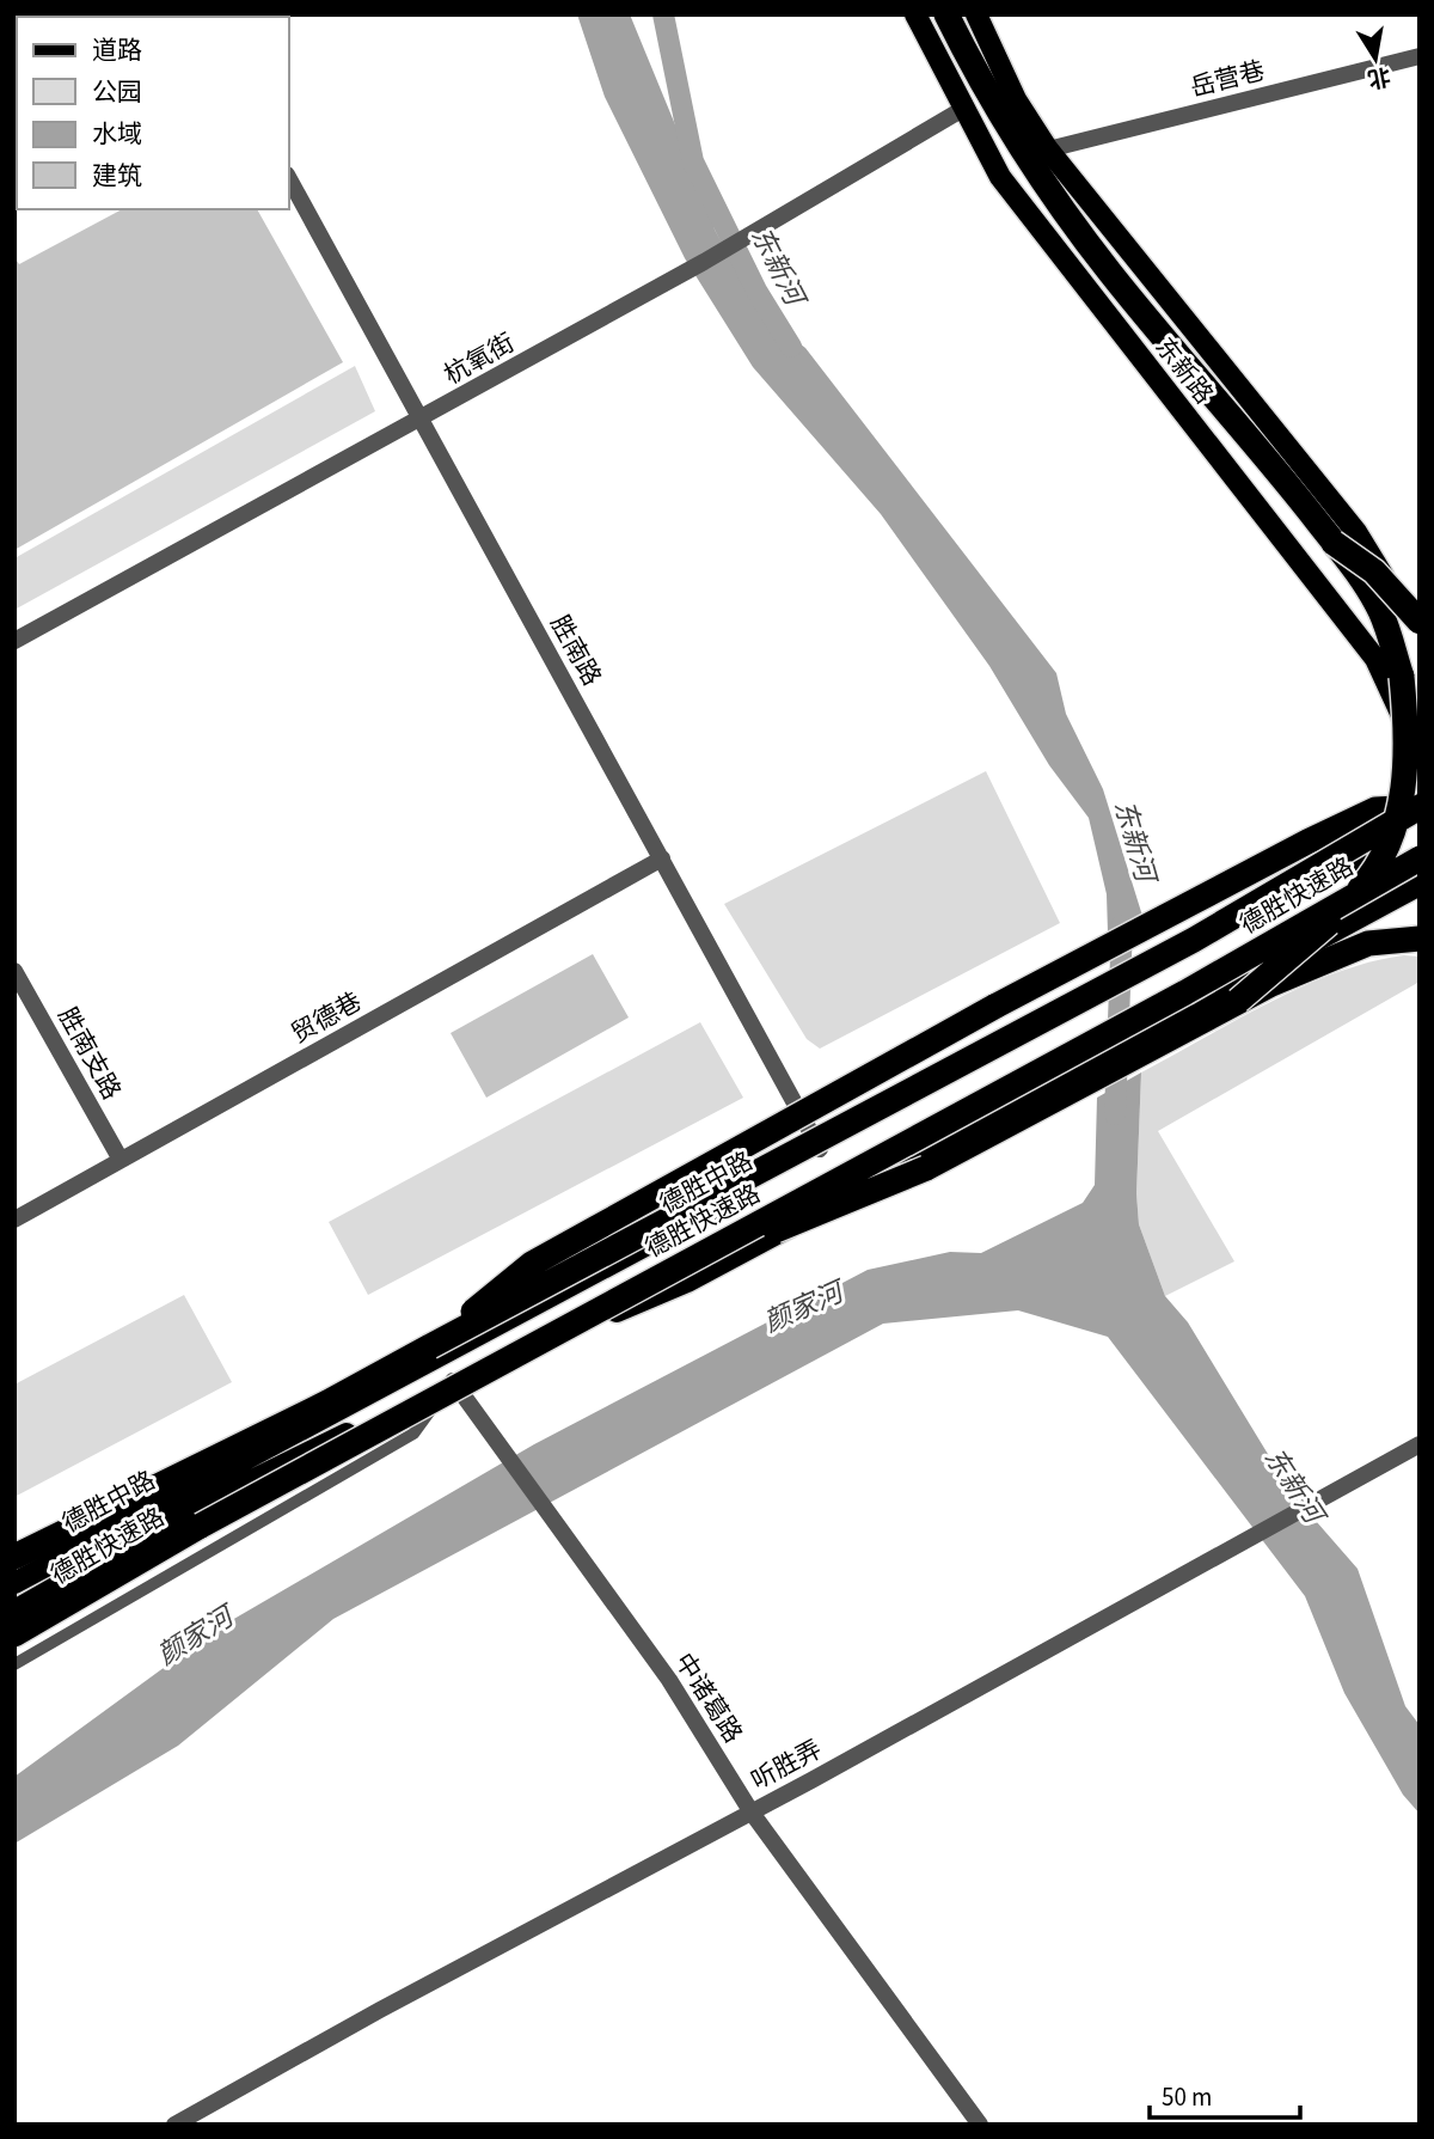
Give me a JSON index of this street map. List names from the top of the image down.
{
  "streets": {
    "highway": ["德胜快速路"],
    "main road": ["东新路", "德胜中路"],
    "street": [
      "岳营巷",
      "杭氧街",
      "胜南路",
      "贸德巷",
      "胜南支路",
      "中诸葛路",
      "听胜弄"
    ]
  },
  "crossings": [
    ["岳营巷", "东新路"],
    ["杭氧街", "东新路"],
    ["杭氧街", "胜南路"],
    ["胜南路", "贸德巷"],
    ["胜南路", "德胜中路"],
    ["贸德巷", "胜南支路"],
    ["德胜中路", "中诸葛路"],
    ["中诸葛路", "听胜弄"]
  ],
  "water": ["东新河", "颜家河"],
  "legend": [
    "道路",
    "公园",
    "水域",
    "建筑"
  ],
  "scale_bar": "50 m",
  "north": "bottom"
}
